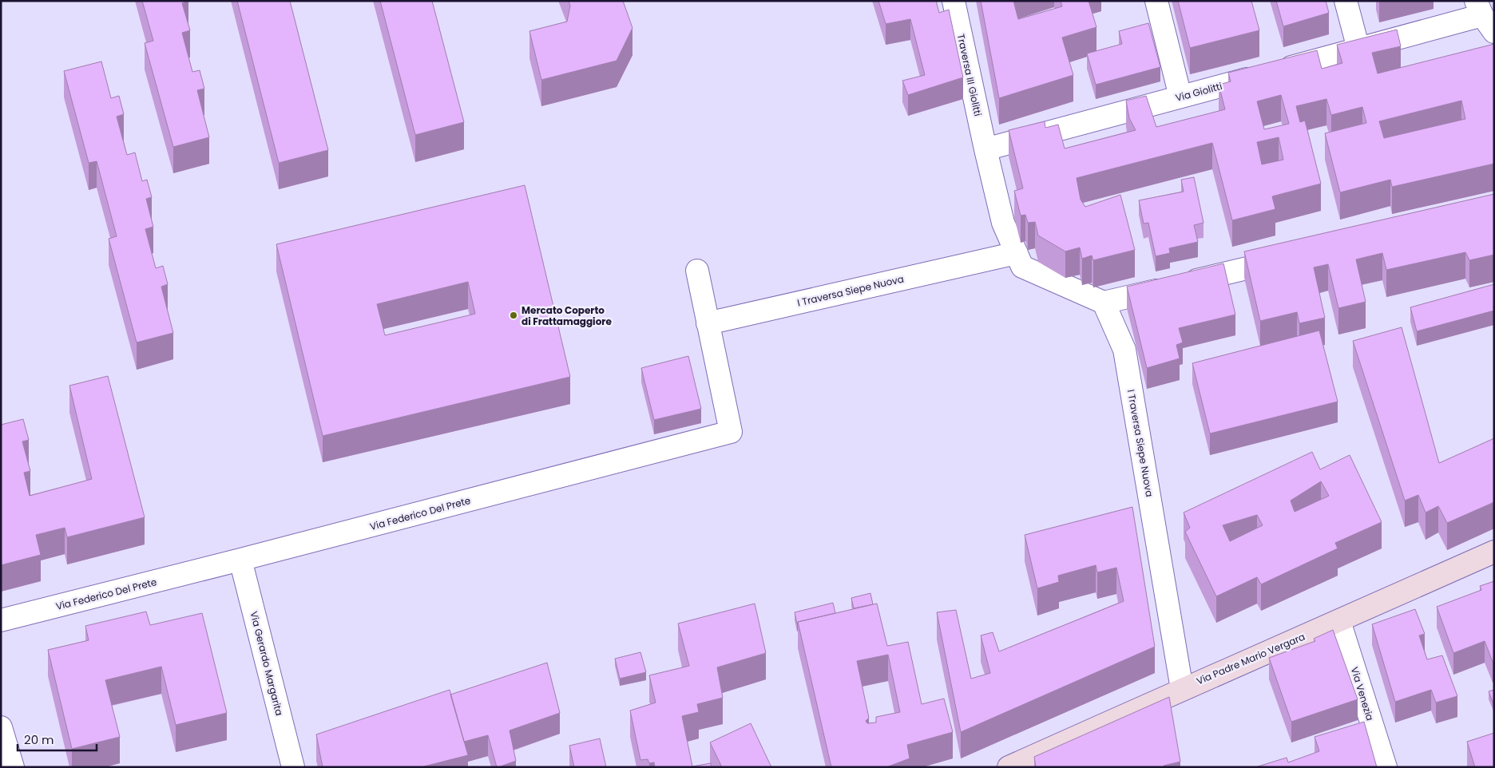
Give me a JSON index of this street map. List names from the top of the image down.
{
  "streets": {
    "street": [
      "Traversa III Giolitti",
      "Via Giolitti",
      "I Traversa Siepe Nuova",
      "Via Federico Del Prete",
      "Via Padre Mario Vergara",
      "Via Gerardo Margarita",
      "Via Venezia"
    ]
  },
  "crossings": [
    ["Traversa III Giolitti", "Via Giolitti"],
    ["I Traversa Siepe Nuova", "Via Federico Del Prete"],
    ["I Traversa Siepe Nuova", "Via Padre Mario Vergara"],
    ["Via Federico Del Prete", "Via Gerardo Margarita"],
    ["Via Padre Mario Vergara", "Via Venezia"]
  ],
  "places": ["Mercato Coperto di Frattamaggiore"],
  "scale_bar": "20 m"
}
